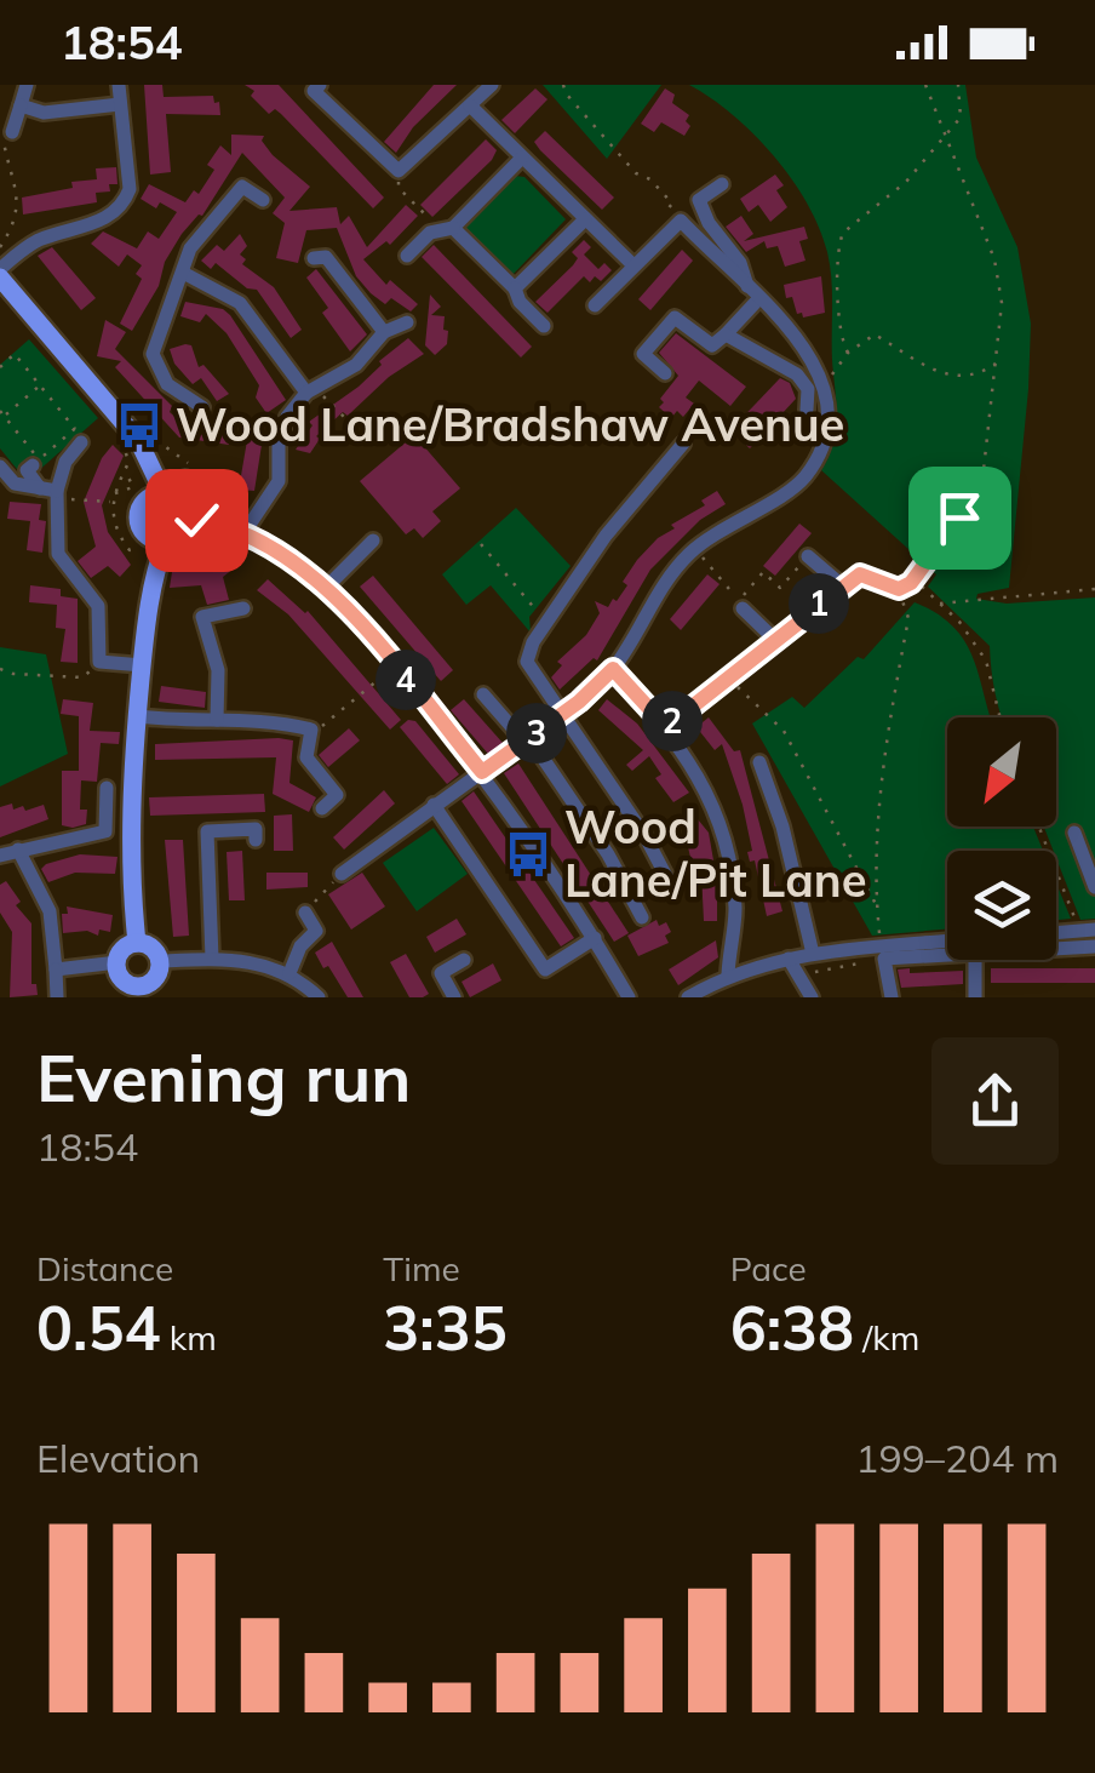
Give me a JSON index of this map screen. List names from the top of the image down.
{
  "places": {
    "bus stop": ["Wood Lane/Bradshaw Avenue", "Wood Lane/Pit Lane"]
  },
  "north": "bottom left",
  "page": {
    "status": "18:54",
    "pins": [
      "1",
      "4",
      "2",
      "3"
    ],
    "heading": ["Evening run", "18:54"],
    "stats": [
      ["Distance", "0.54 km"],
      ["Time", "3:35"],
      ["Pace", "6:38 /km"]
    ],
    "chart": ["Elevation", "199–204 m"]
  }
}
